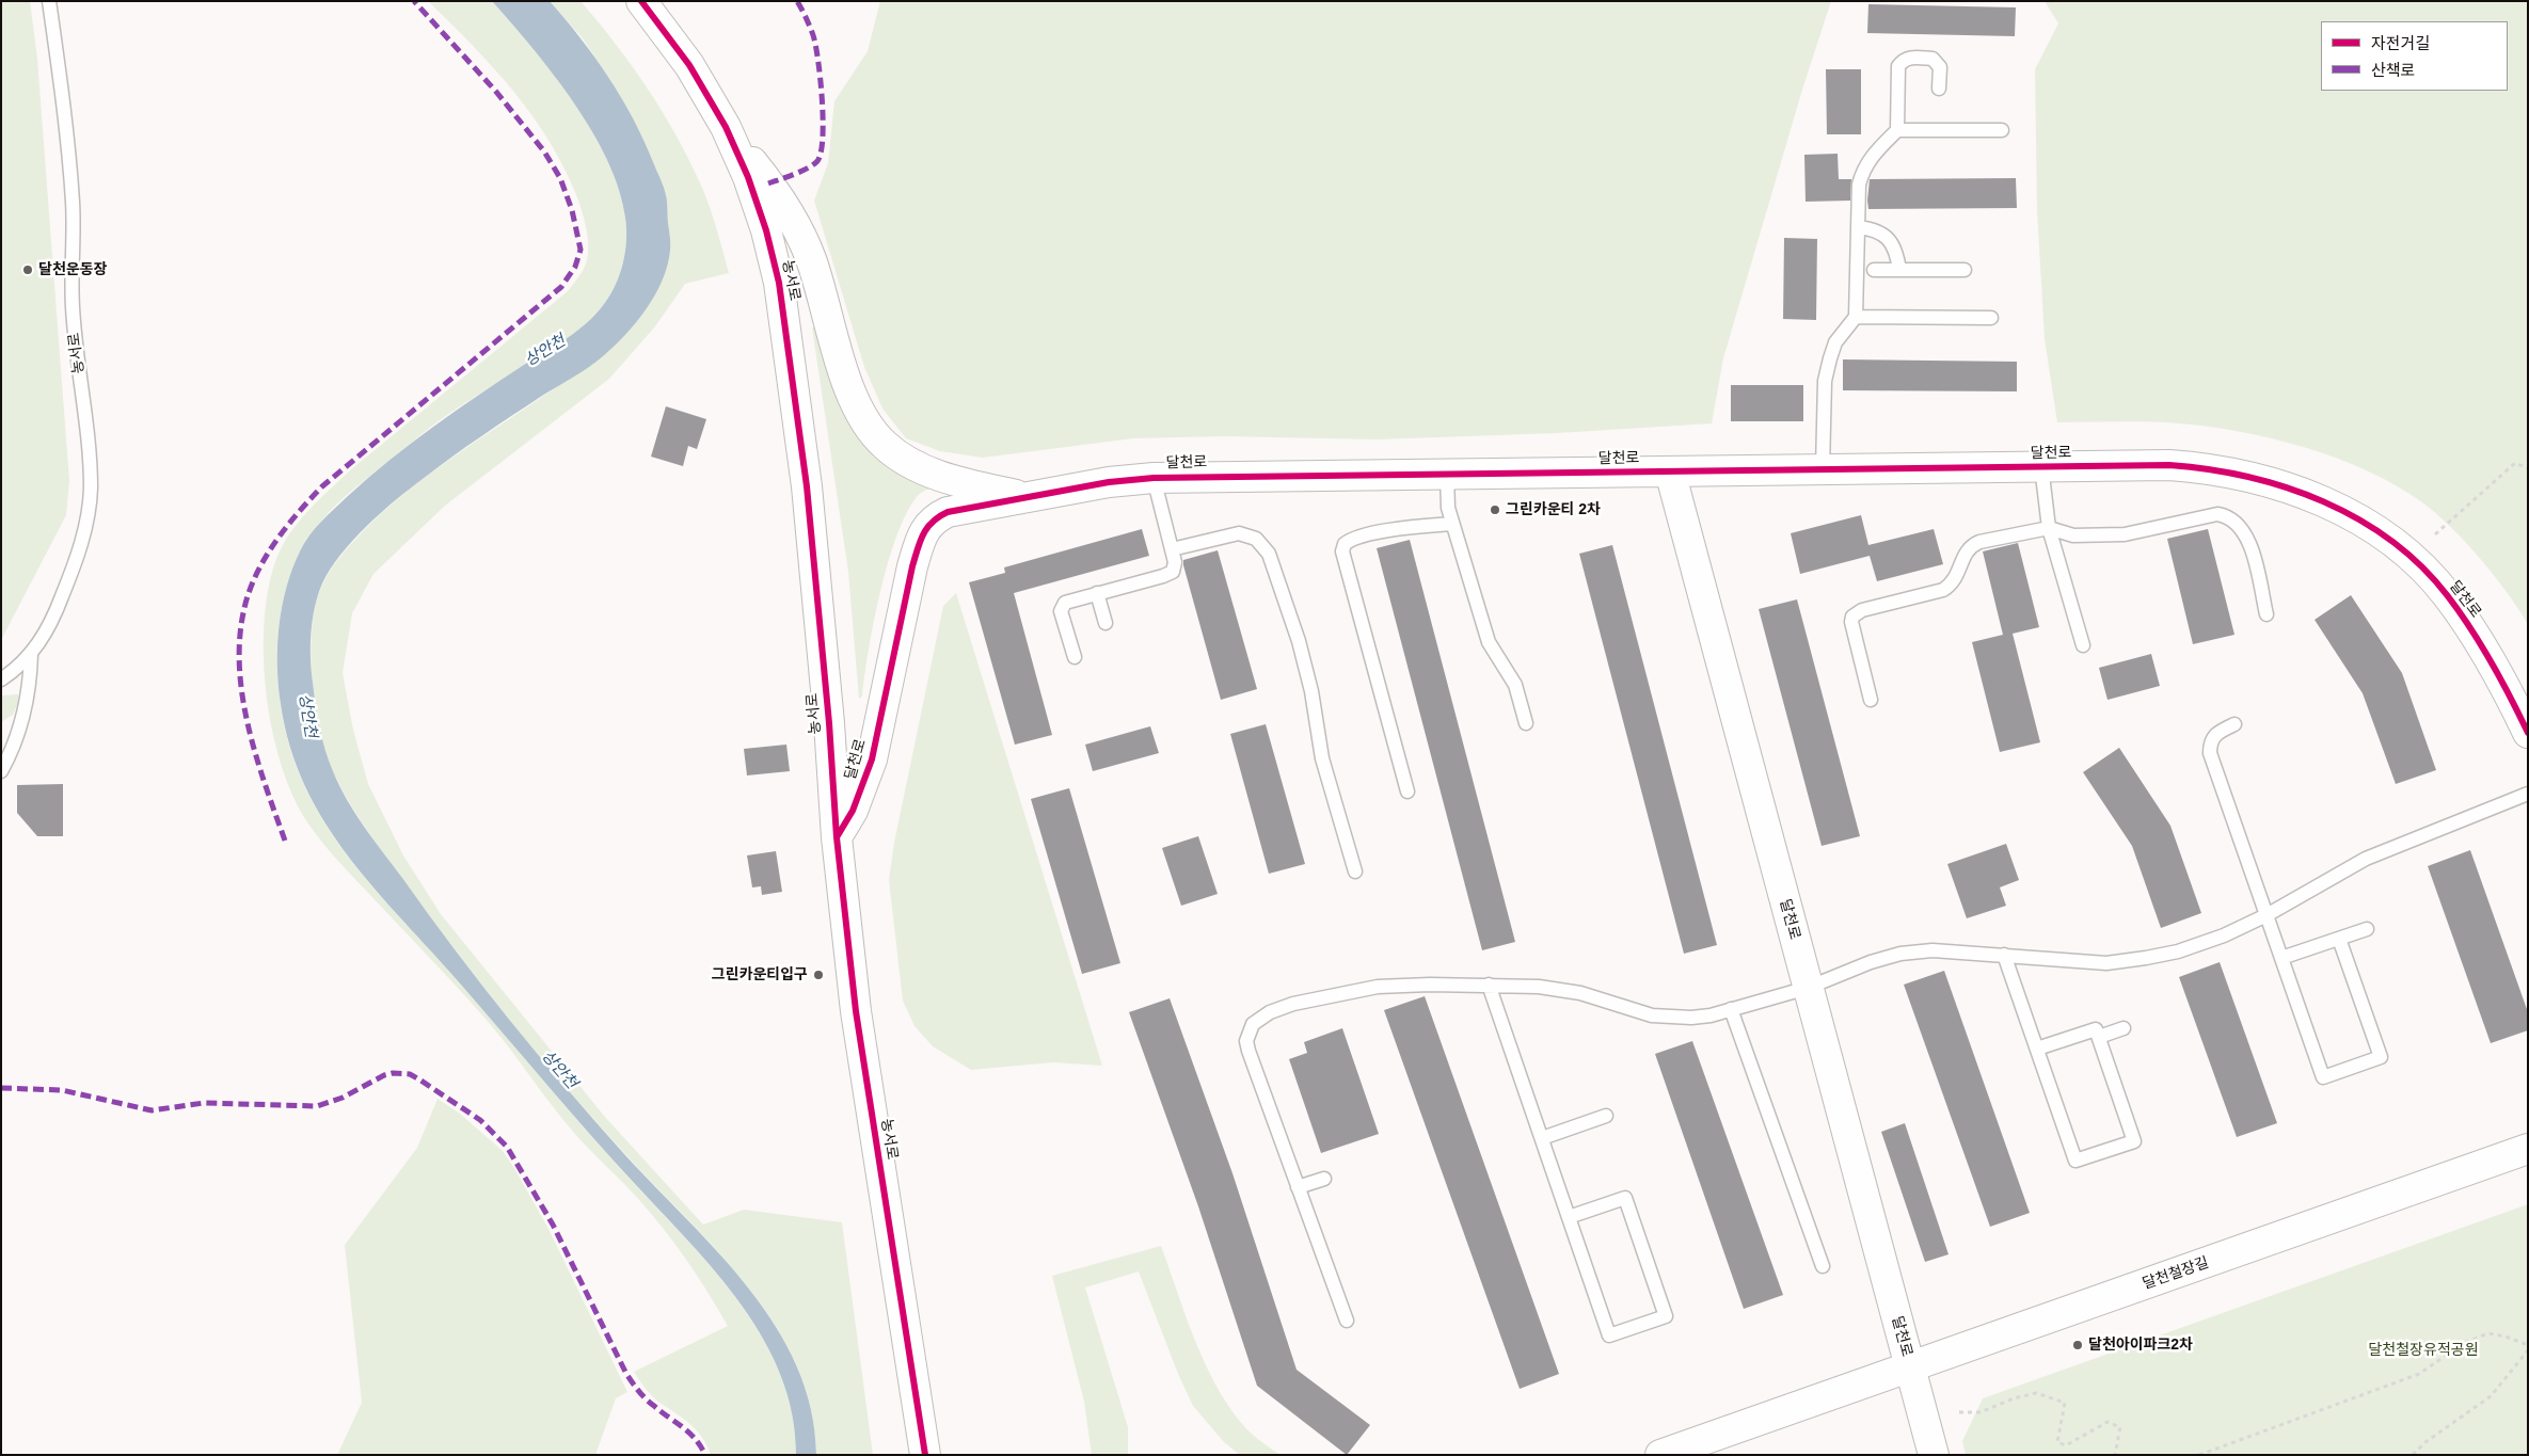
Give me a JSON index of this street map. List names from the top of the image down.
{
  "streets": {
    "street": ["농서로", "달천로", "달천철장길"]
  },
  "crossings": [
    ["농서로", "달천로"],
    ["달천로", "달천철장길"]
  ],
  "water": ["상안천"],
  "parks": ["달천철장유적공원"],
  "places": [
    "달천운동장",
    "그린카운티 2차",
    "그린카운티입구",
    "달천아이파크2차"
  ],
  "legend": ["자전거길", "산책로"]
}
